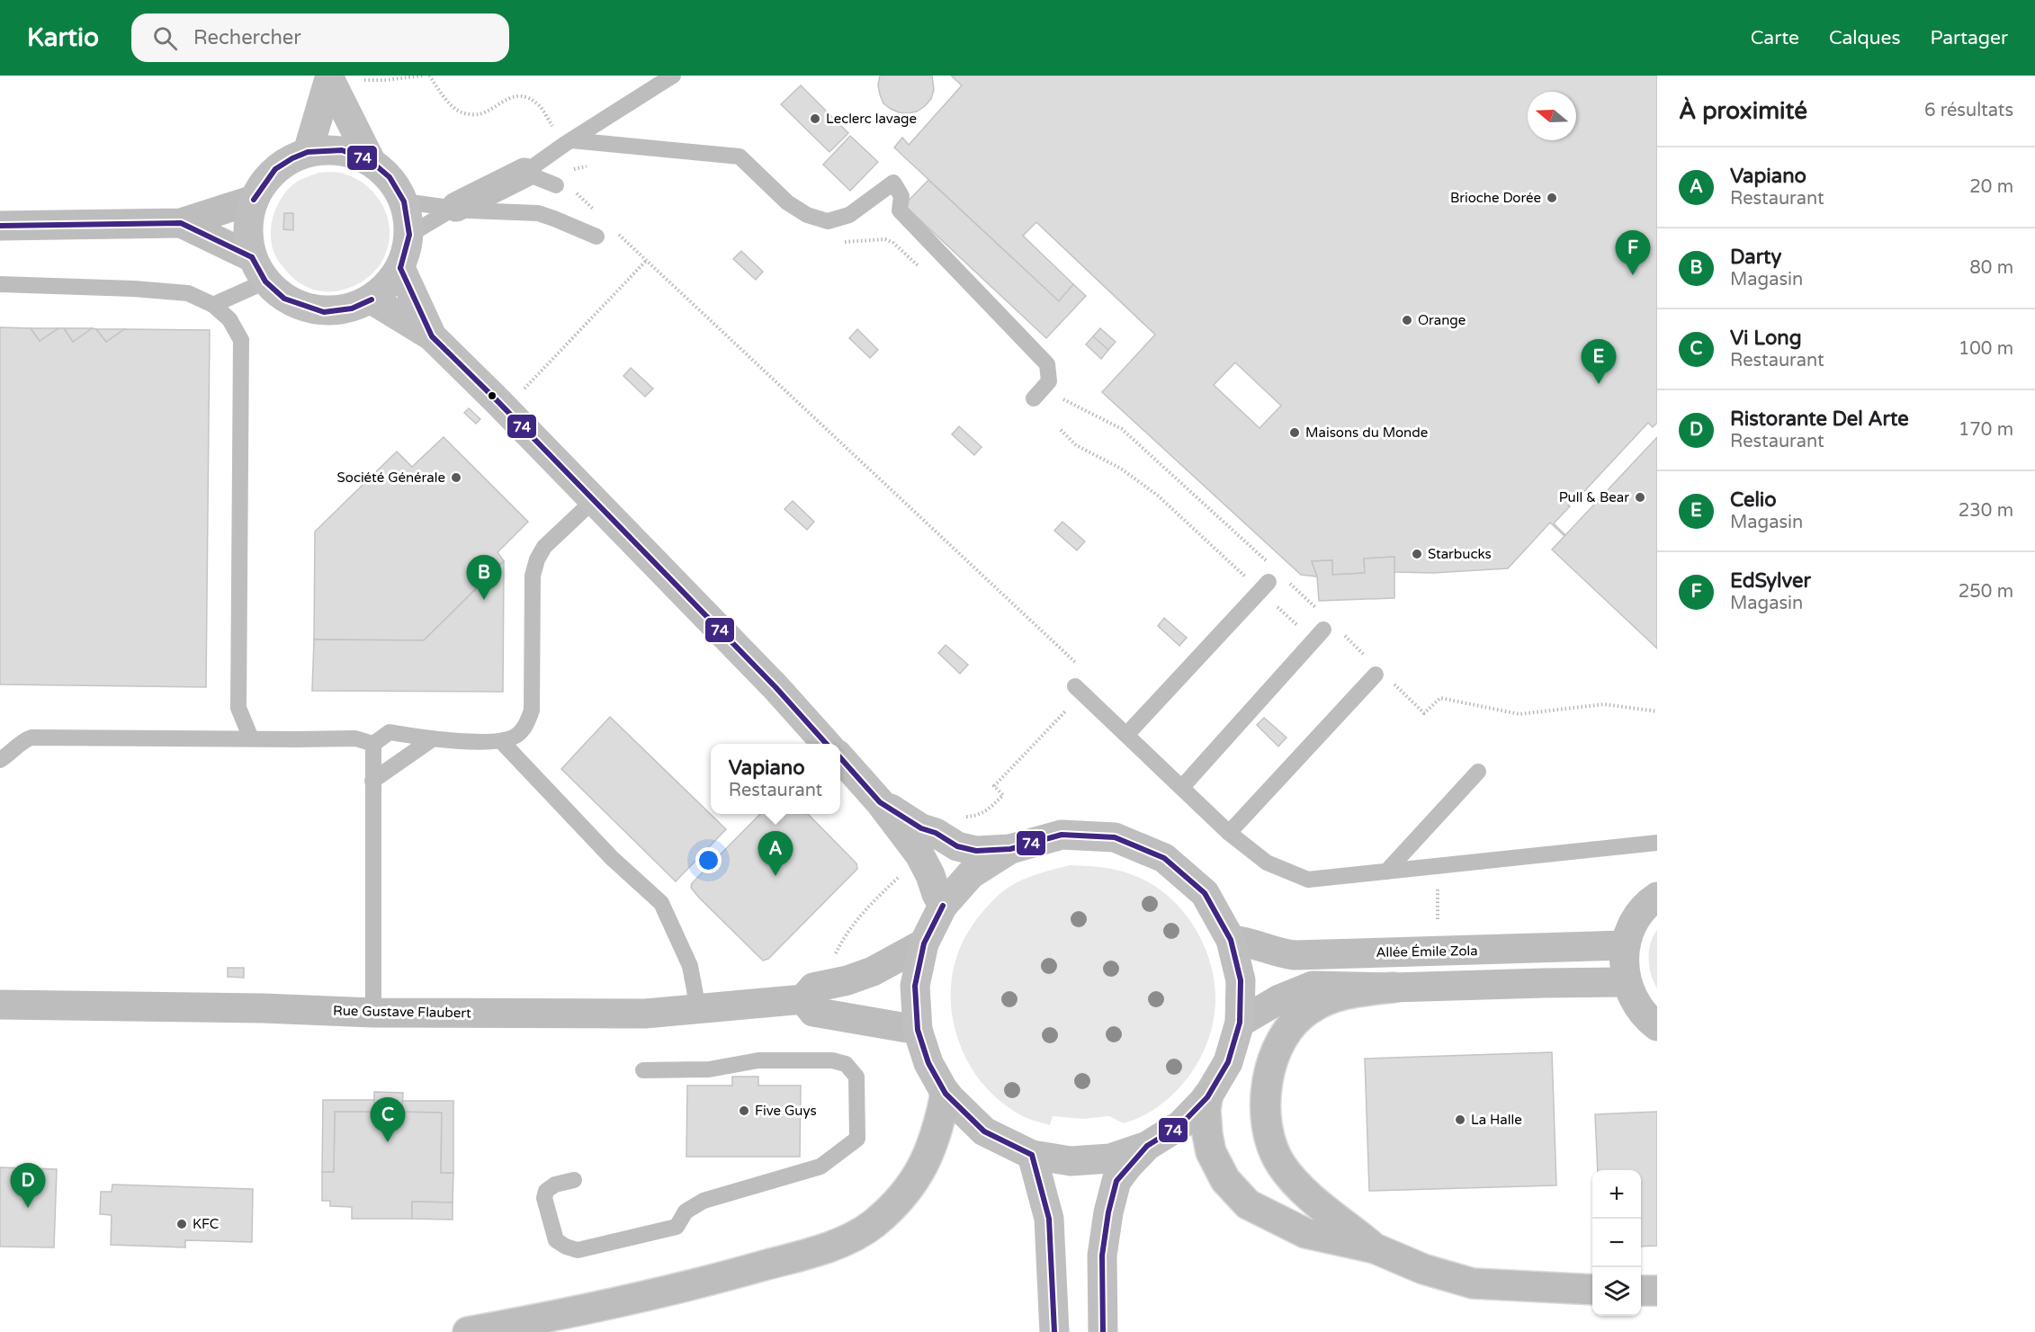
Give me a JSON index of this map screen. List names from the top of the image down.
{
  "streets": {
    "main road": ["Allée Émile Zola", "Rue Gustave Flaubert"]
  },
  "places": [
    "Leclerc lavage",
    "Brioche Dorée",
    "Orange",
    "Maisons du Monde",
    "Société Générale",
    "Pull & Bear",
    "Starbucks",
    "Five Guys",
    "La Halle",
    "KFC"
  ],
  "lines": ["transit line 74"],
  "north": "left",
  "page": {
    "header": "Kartio",
    "search": "Rechercher",
    "nav": ["Carte", "Calques", "Partager"],
    "heading": ["À proximité", "6 résultats"],
    "list": [
      {
        "mark": "A",
        "name": "Vapiano",
        "note": "Restaurant",
        "value": "20 m"
      },
      {
        "mark": "B",
        "name": "Darty",
        "note": "Magasin",
        "value": "80 m"
      },
      {
        "mark": "C",
        "name": "Vi Long",
        "note": "Restaurant",
        "value": "100 m"
      },
      {
        "mark": "D",
        "name": "Ristorante Del Arte",
        "note": "Restaurant",
        "value": "170 m"
      },
      {
        "mark": "E",
        "name": "Celio",
        "note": "Magasin",
        "value": "230 m"
      },
      {
        "mark": "F",
        "name": "EdSylver",
        "note": "Magasin",
        "value": "250 m"
      }
    ],
    "pins": [
      "F",
      "E",
      "B",
      "A",
      "C",
      "D"
    ],
    "popup": ["Vapiano", "Restaurant"],
    "map_buttons": ["+", "−"]
  }
}
